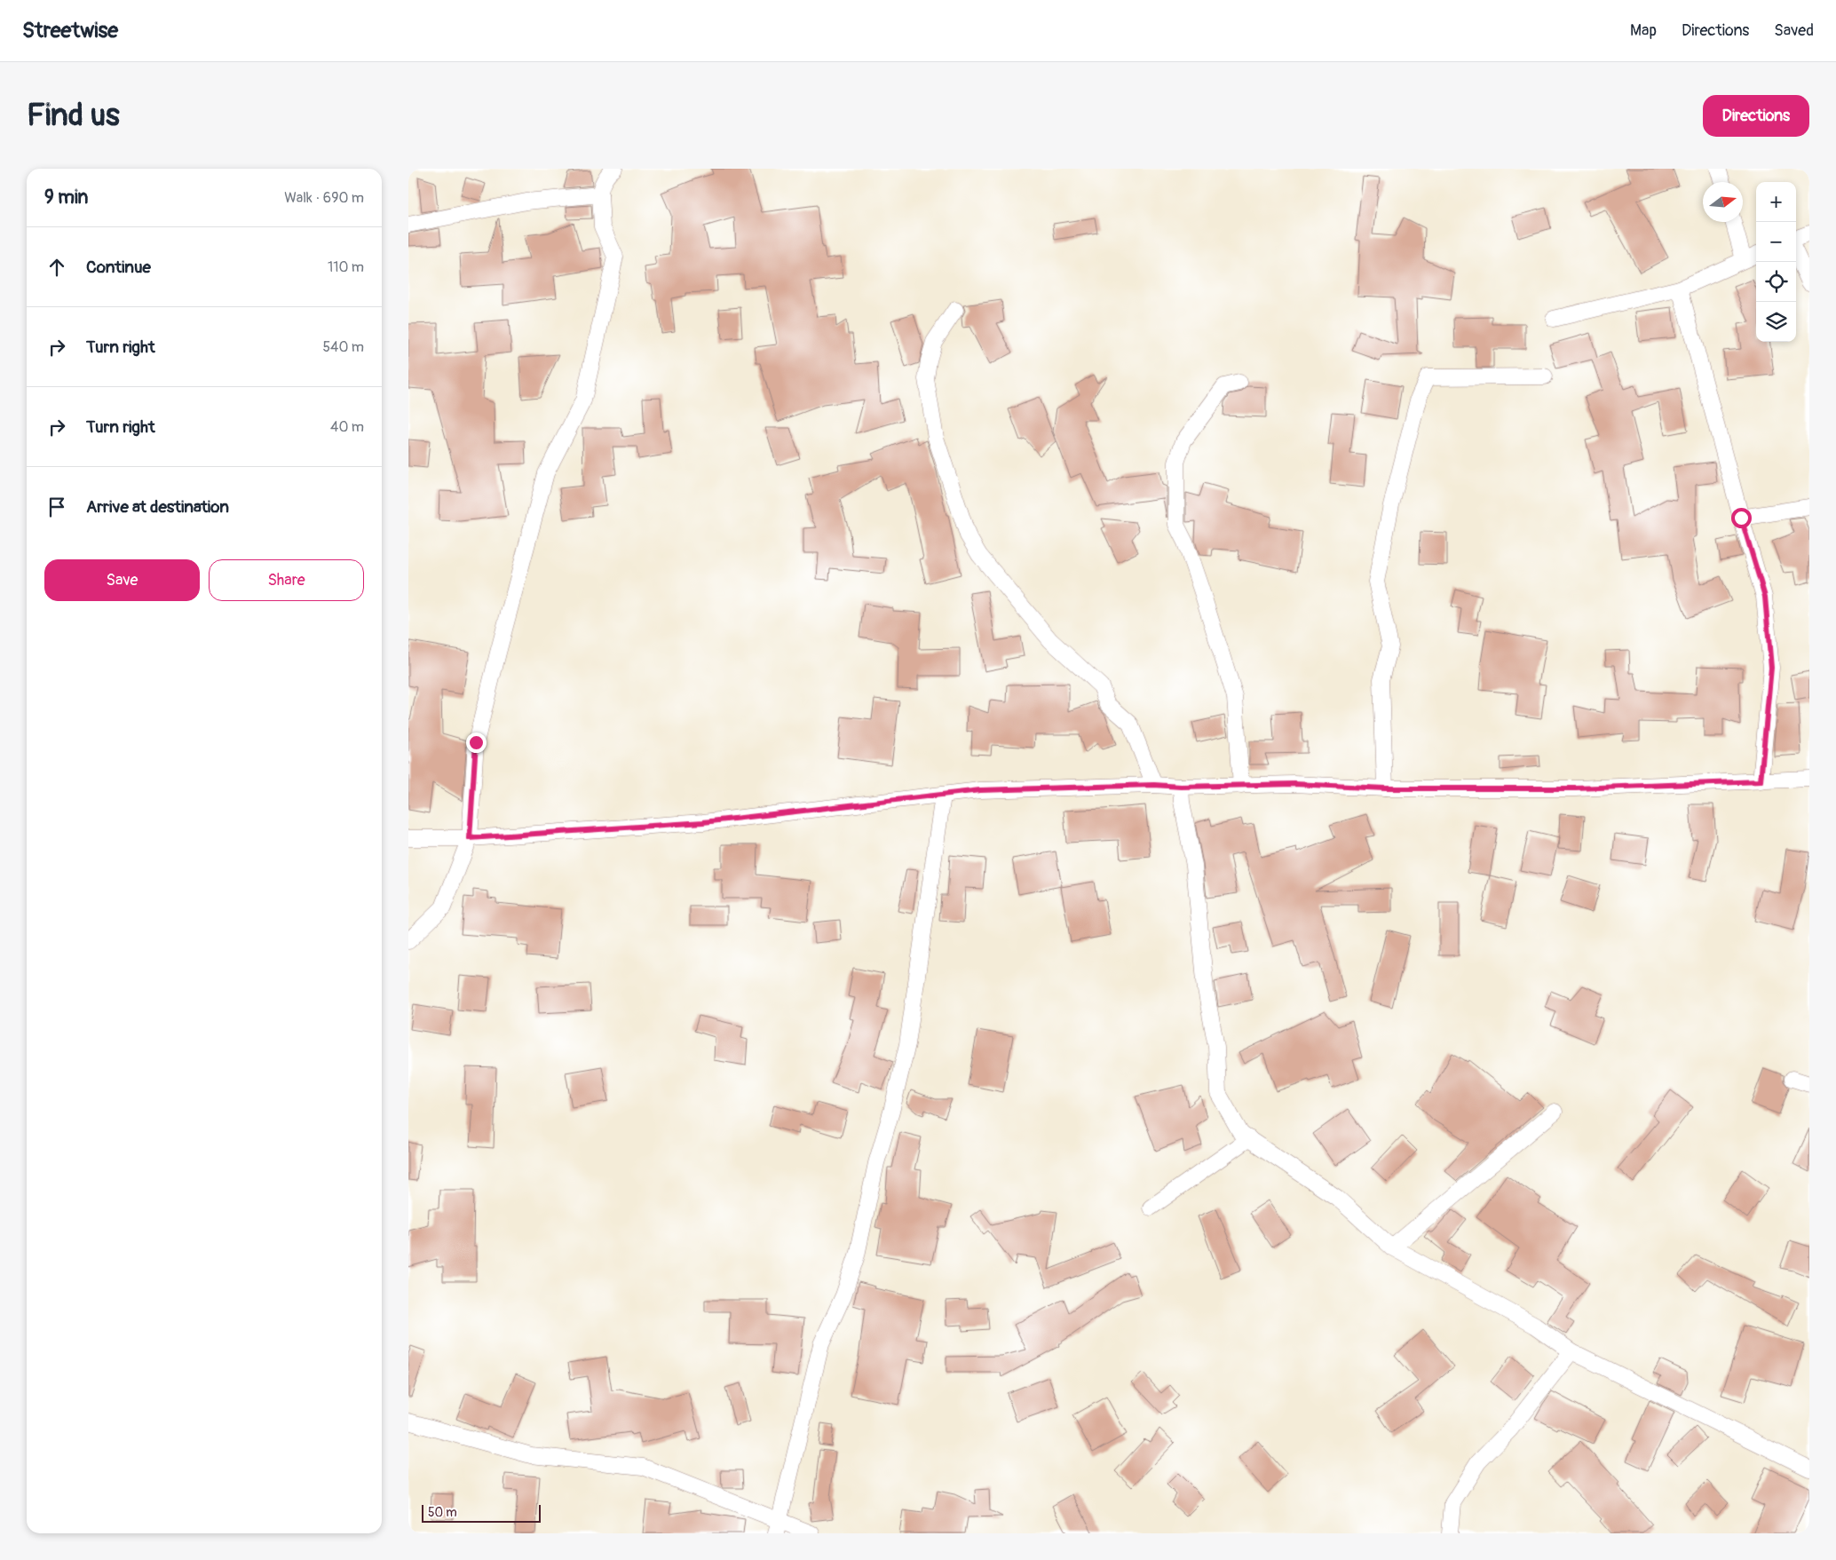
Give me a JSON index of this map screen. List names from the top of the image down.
{
  "scale_bar": "50 m",
  "north": "right",
  "page": {
    "header": "Streetwise",
    "nav": ["Map", "Directions", "Saved"],
    "buttons": [
      "Directions",
      ["Save", "Share"]
    ],
    "title": "Find us",
    "heading": ["9 min", "Walk · 690 m"],
    "map_buttons": ["+", "−"],
    "list": [
      ["Continue", "110 m"],
      ["Turn right", "540 m"],
      ["Turn right", "40 m"],
      "Arrive at destination"
    ],
    "scale": "50 m"
  }
}
